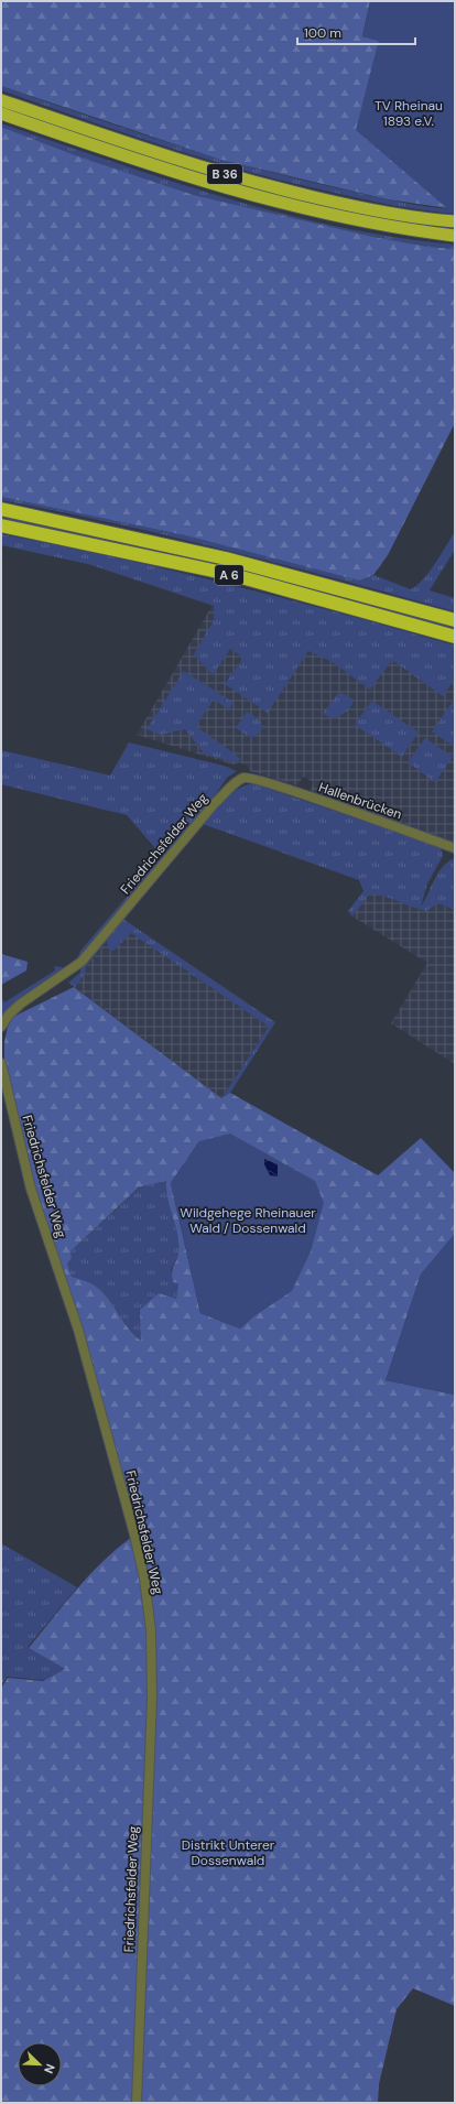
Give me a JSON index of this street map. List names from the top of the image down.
{
  "streets": {
    "highway": ["B 36", "A 6"],
    "street": ["Hallenbrücken", "Friedrichsfelder Weg"]
  },
  "crossings": [
    ["Hallenbrücken", "Friedrichsfelder Weg"]
  ],
  "parks": ["TV Rheinau 1893 e.V.", "Wildgehege Rheinauer Wald / Dossenwald", "Distrikt Unterer Dossenwald"],
  "scale_bar": "100 m",
  "north": "bottom right"
}
